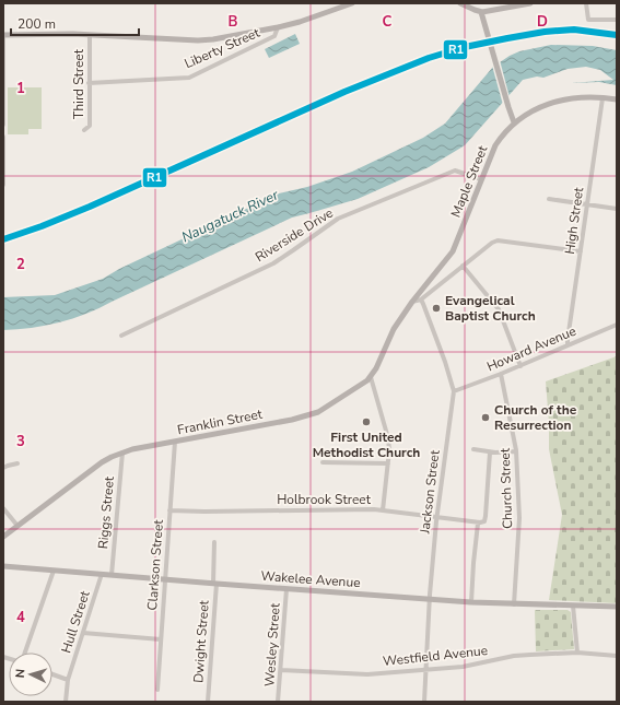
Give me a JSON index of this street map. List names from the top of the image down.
{
  "streets": {
    "main road": ["Maple Street", "Franklin Street", "Wakelee Avenue"],
    "street": [
      "Liberty Street",
      "Third Street",
      "High Street",
      "Riverside Drive",
      "Howard Avenue",
      "Church Street",
      "Jackson Street",
      "Holbrook Street",
      "Riggs Street",
      "Clarkson Street",
      "Hull Street",
      "Dwight Street",
      "Wesley Street",
      "Westfield Avenue"
    ]
  },
  "crossings": [
    ["Liberty Street", "Third Street"],
    ["Maple Street", "Riverside Drive"],
    ["High Street", "Howard Avenue"],
    ["Howard Avenue", "Church Street"],
    ["Howard Avenue", "Jackson Street"],
    ["Franklin Street", "Riggs Street"],
    ["Franklin Street", "Clarkson Street"],
    ["Church Street", "Wakelee Avenue"],
    ["Jackson Street", "Holbrook Street"],
    ["Jackson Street", "Wakelee Avenue"],
    ["Jackson Street", "Westfield Avenue"],
    ["Holbrook Street", "Clarkson Street"],
    ["Riggs Street", "Wakelee Avenue"],
    ["Clarkson Street", "Wakelee Avenue"],
    ["Wakelee Avenue", "Hull Street"],
    ["Wakelee Avenue", "Dwight Street"],
    ["Wakelee Avenue", "Wesley Street"],
    ["Wesley Street", "Westfield Avenue"]
  ],
  "water": ["Naugatuck River"],
  "places": ["Evangelical Baptist Church", "Church of the Resurrection", "First United Methodist Church"],
  "lines": ["transit line R1"],
  "scale_bar": "200 m",
  "north": "left",
  "grid": {
    "columns": ["B", "C", "D"],
    "rows": [
      "1",
      "2",
      "3",
      "4"
    ]
  }
}
